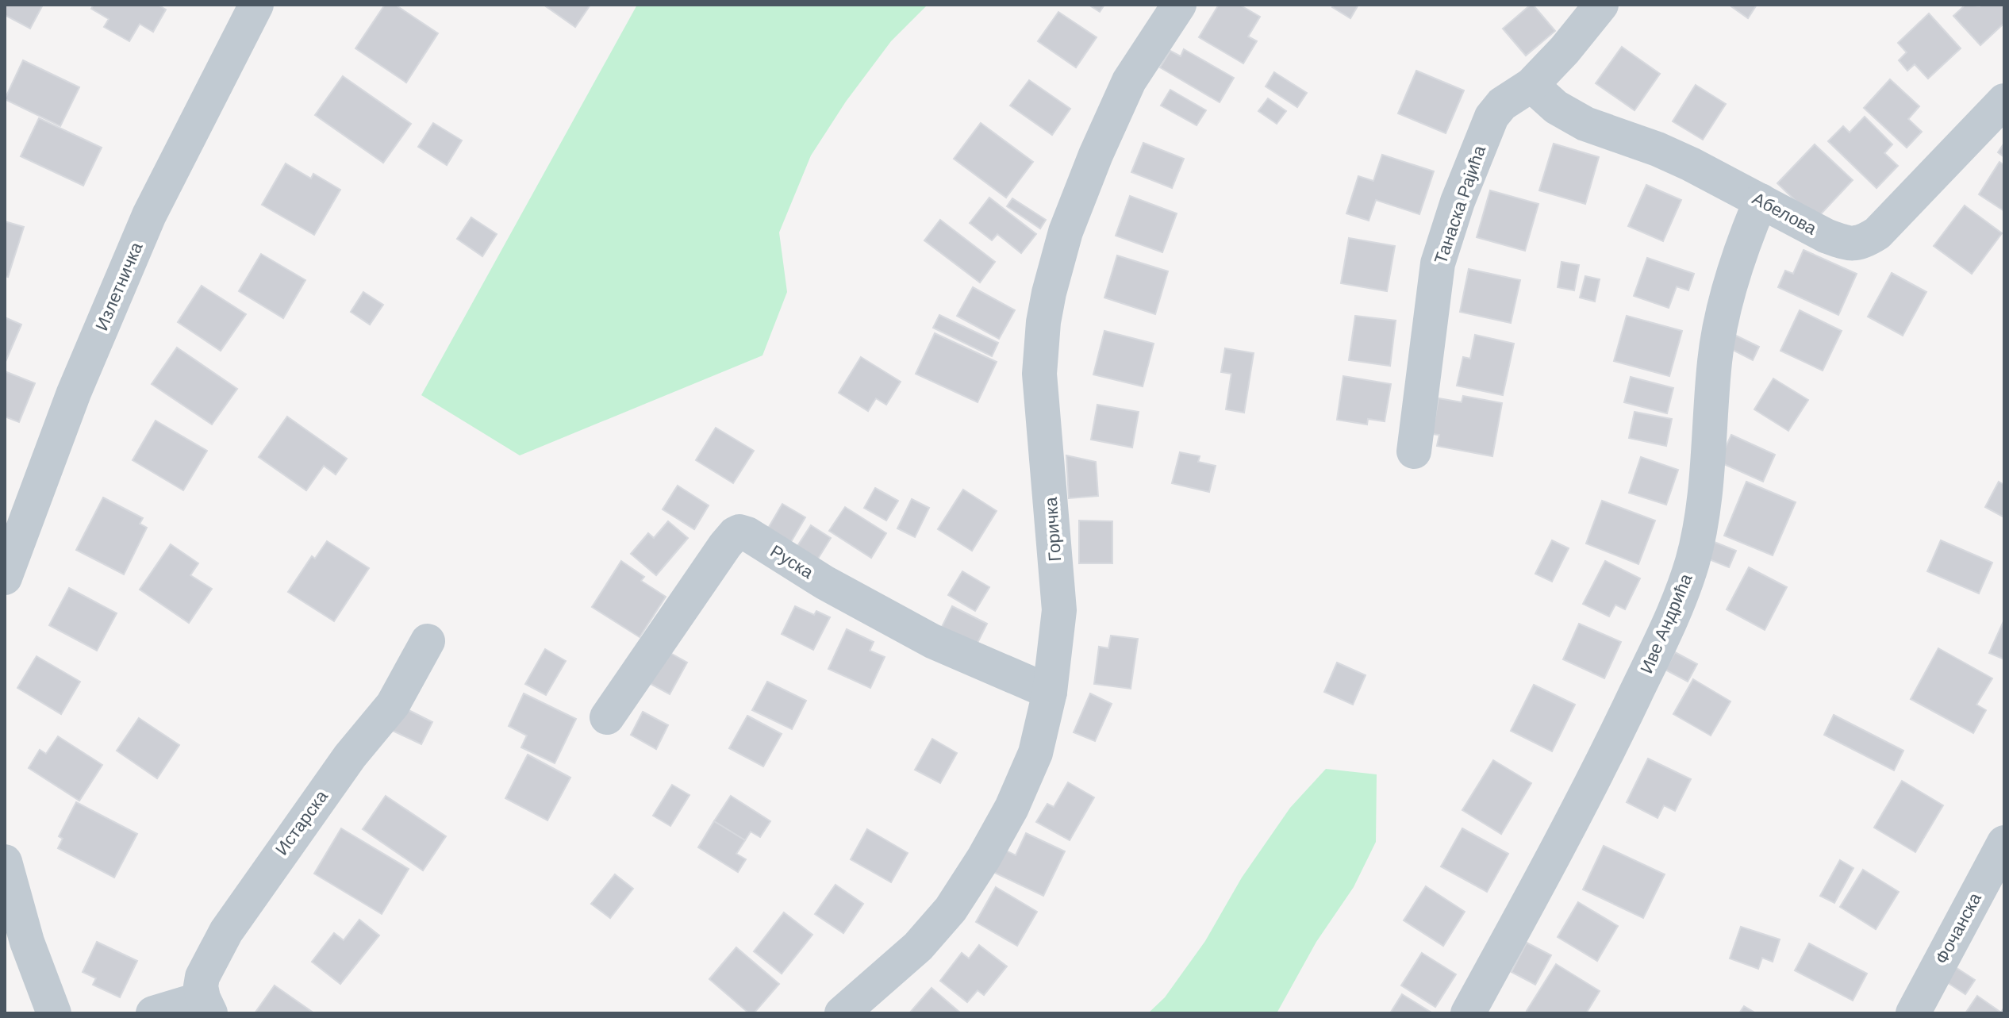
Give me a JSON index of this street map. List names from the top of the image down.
{
  "streets": {
    "street": [
      "Танаска Рајића",
      "Абелова",
      "Излетничка",
      "Горичка",
      "Руска",
      "Иве Андрића",
      "Истарска",
      "Фочанска"
    ]
  },
  "crossings": [
    ["Танаска Рајића", "Абелова"],
    ["Абелова", "Иве Андрића"],
    ["Горичка", "Руска"]
  ]
}
